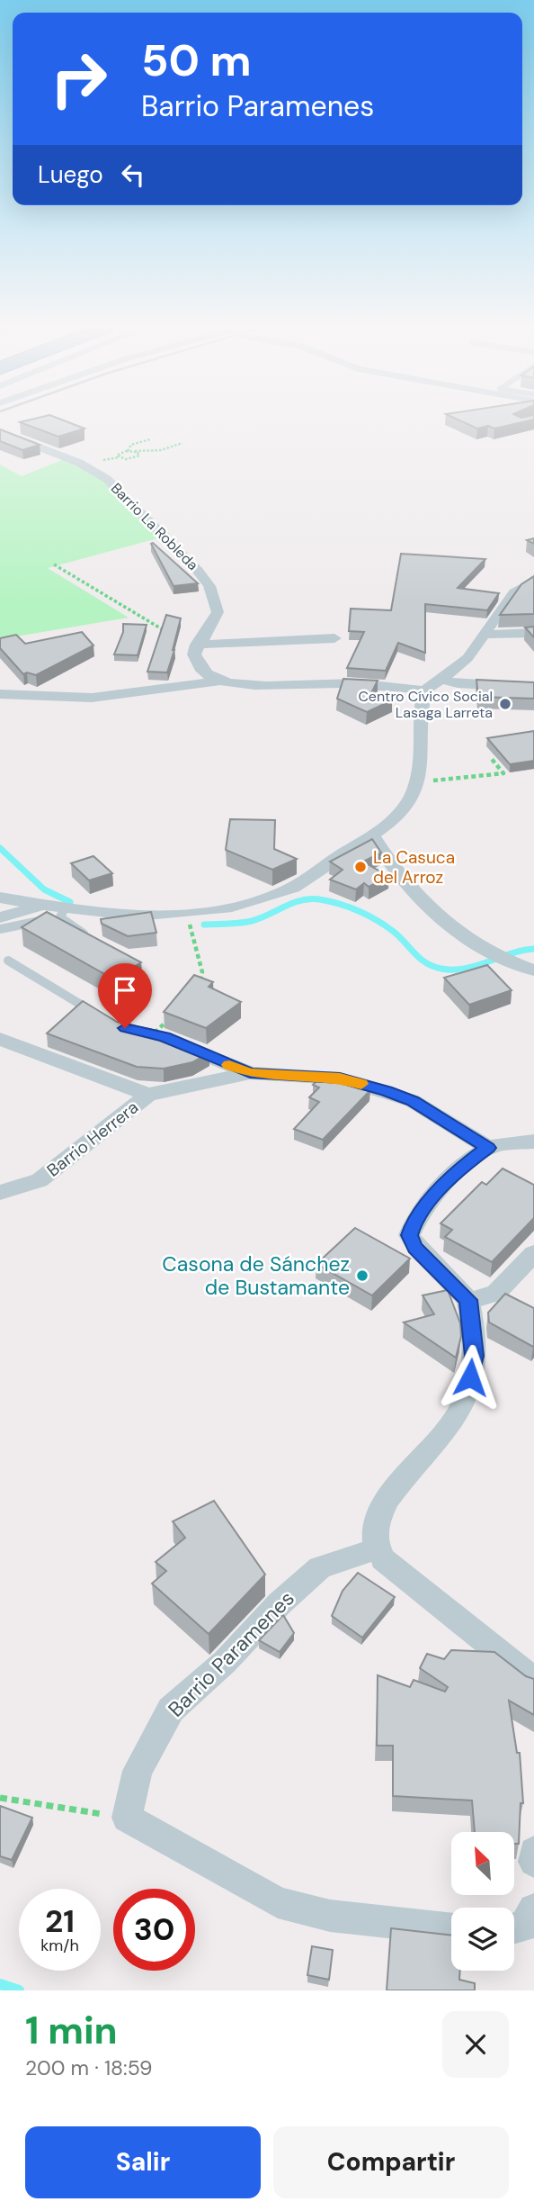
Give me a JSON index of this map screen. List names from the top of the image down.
{
  "streets": {
    "street": ["Barrio La Robleda", "Barrio Herrera", "Barrio Paramenes"]
  },
  "places": ["Centro Cívico Social Lasaga Larreta", "La Casuca del Arroz", "Casona de Sánchez de Bustamante"],
  "north": "top left",
  "page": {
    "turn": ["50 m", "Barrio Paramenes"],
    "then": "Luego",
    "speed": "21 km/h",
    "limit": "30",
    "heading": ["1 min", "200 m · 18:59"],
    "buttons": ["Salir", "Compartir"]
  }
}
